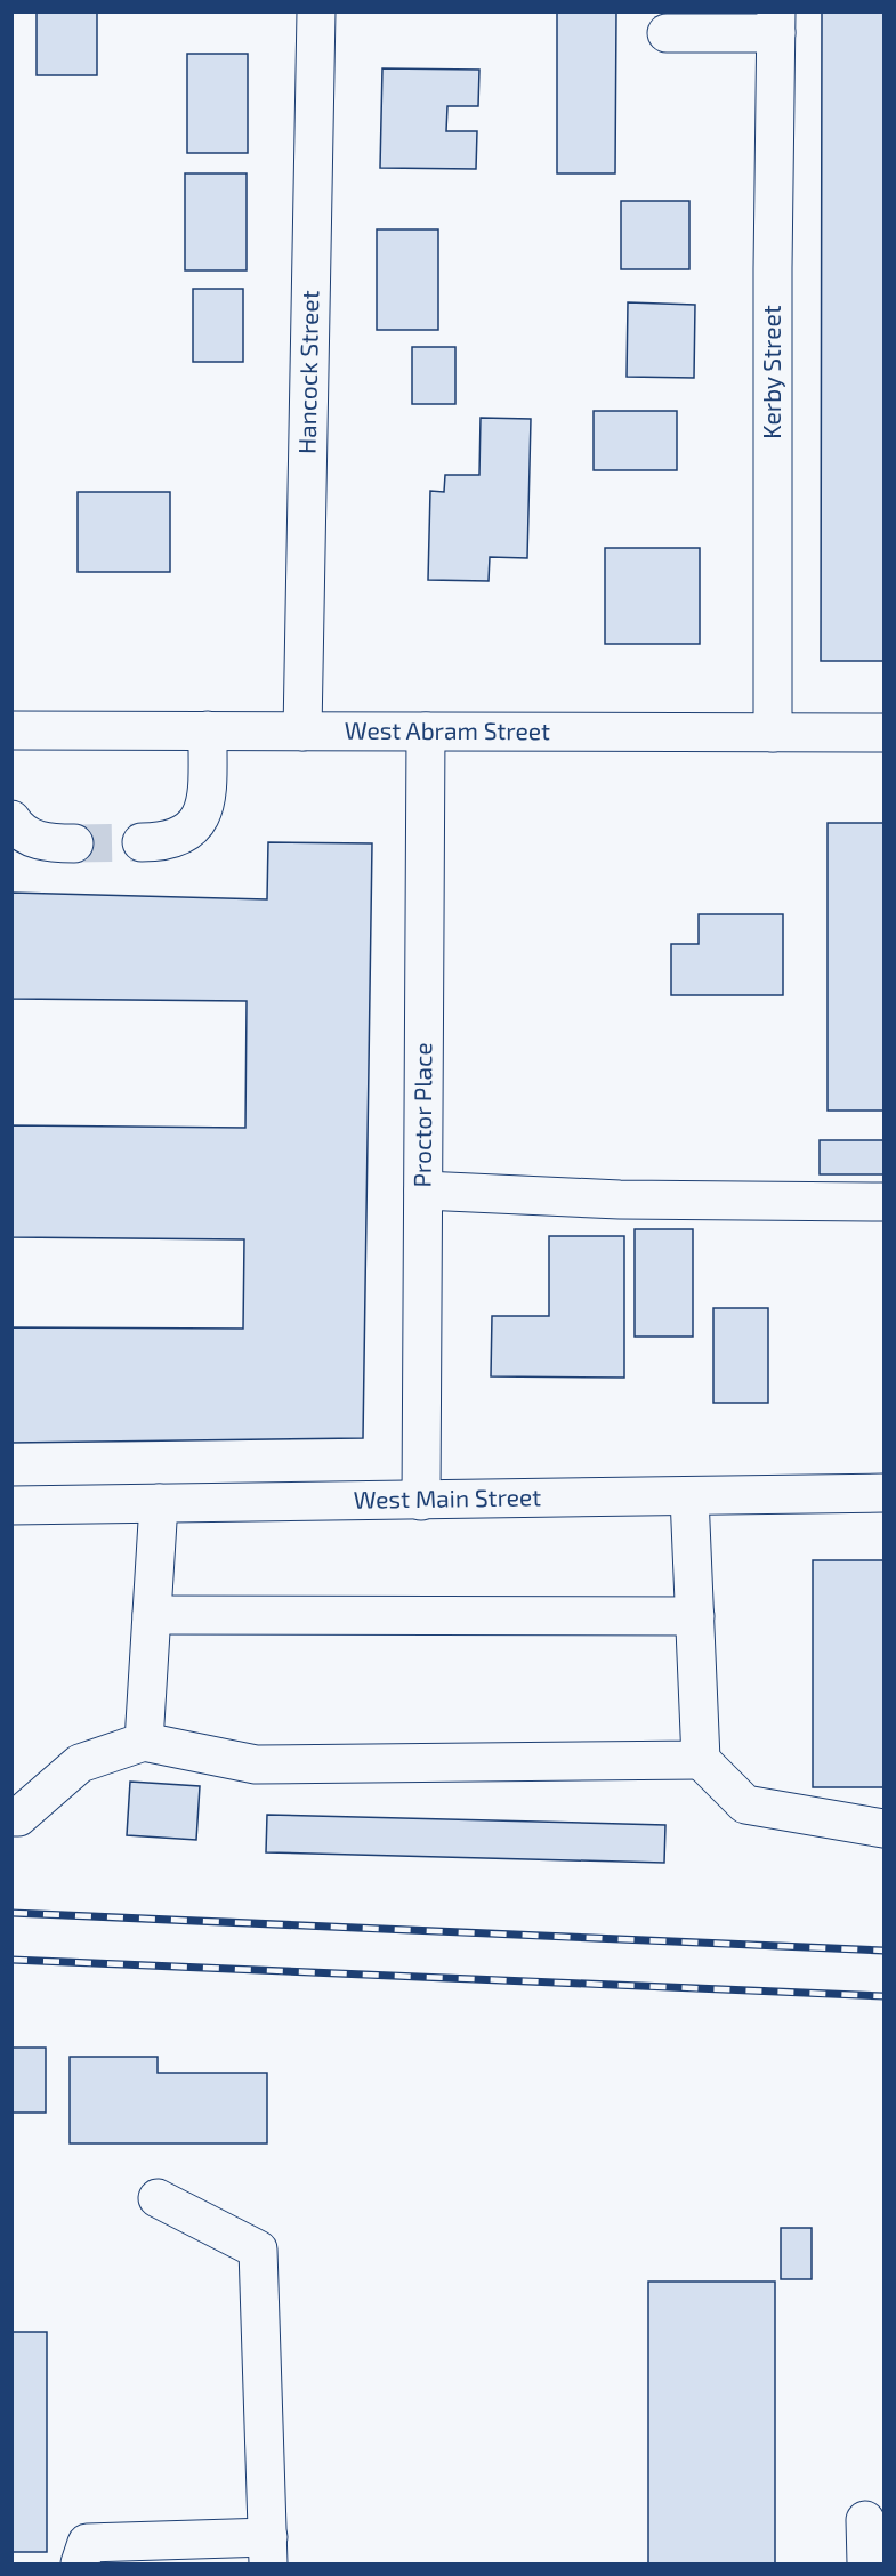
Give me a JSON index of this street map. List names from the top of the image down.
{
  "streets": {
    "street": [
      "Hancock Street",
      "Kerby Street",
      "West Abram Street",
      "Proctor Place",
      "West Main Street"
    ]
  },
  "crossings": [
    ["Hancock Street", "West Abram Street"],
    ["Kerby Street", "West Abram Street"],
    ["West Abram Street", "Proctor Place"],
    ["Proctor Place", "West Main Street"]
  ]
}
